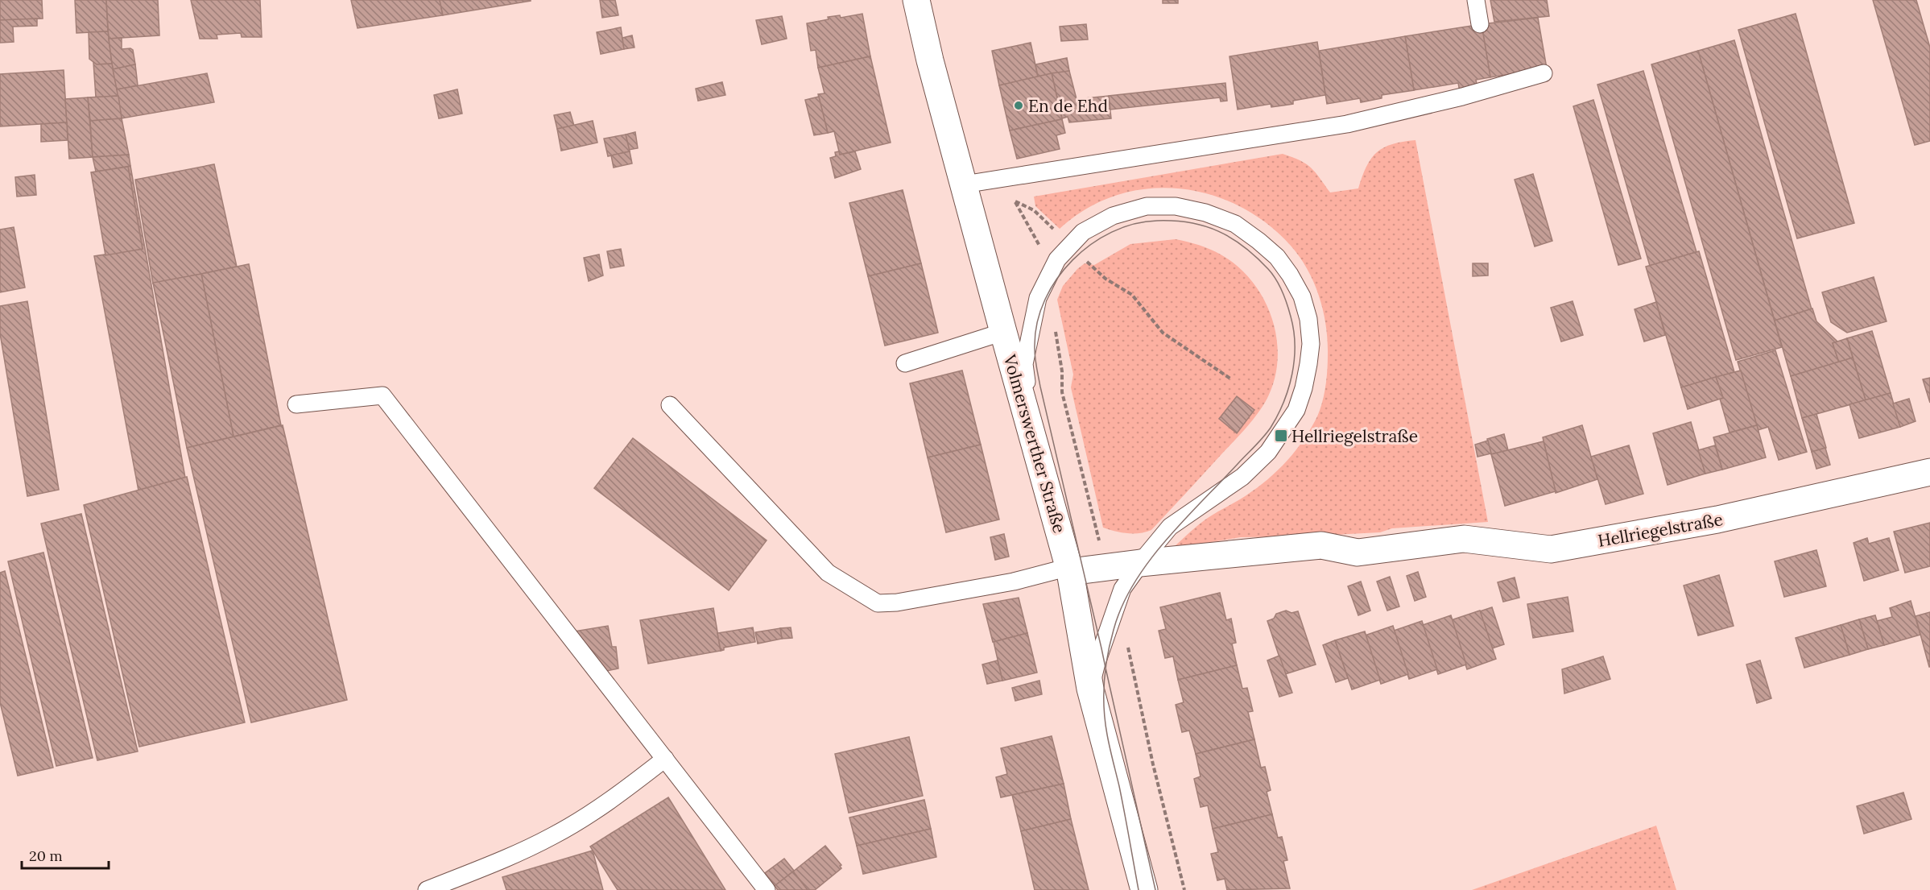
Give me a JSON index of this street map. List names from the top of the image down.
{
  "streets": {
    "street": ["Volmerswerther Straße", "Hellriegelstraße"]
  },
  "crossings": [
    ["Volmerswerther Straße", "Hellriegelstraße"]
  ],
  "places": {
    "other": ["En de Ehd"],
    "transit": ["Hellriegelstraße"]
  },
  "scale_bar": "20 m"
}
